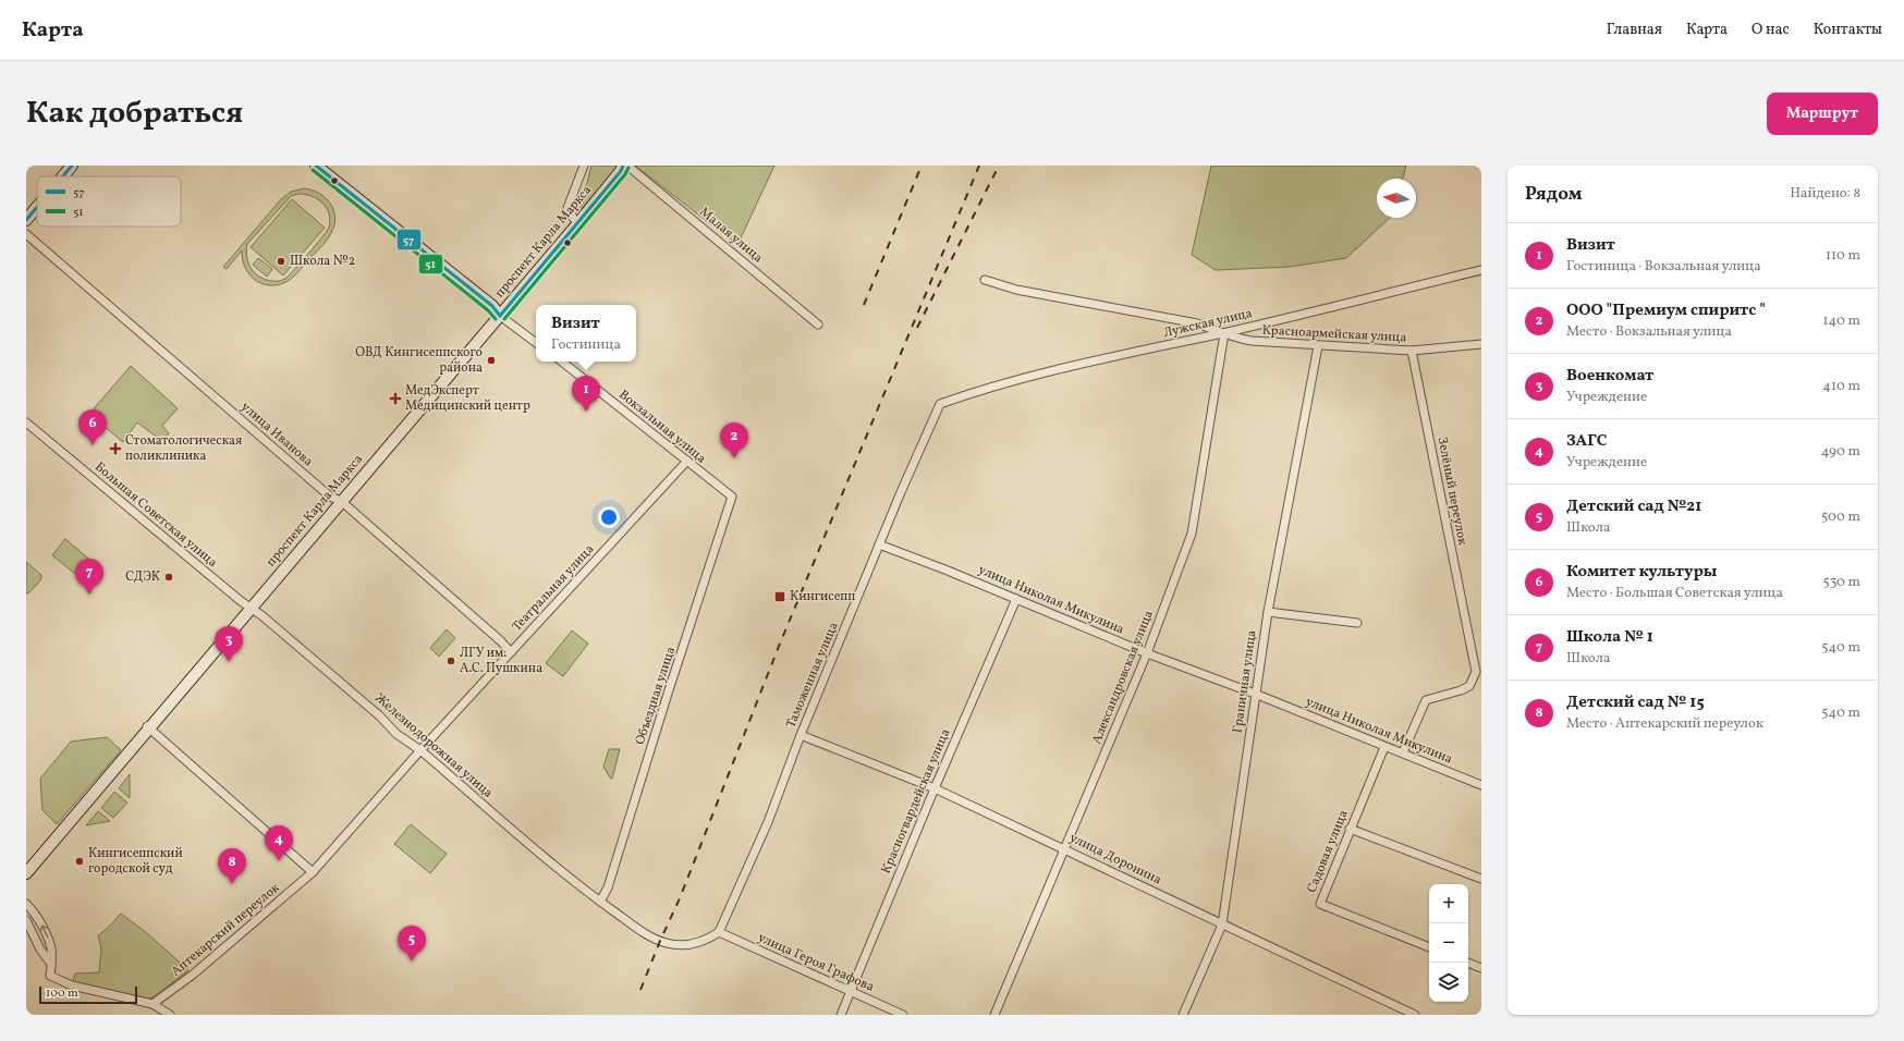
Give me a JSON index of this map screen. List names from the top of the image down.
{
  "streets": {
    "main road": ["проспект Карла Маркса"],
    "street": [
      "Малая улица",
      "Лужская улица",
      "Красноармейская улица",
      "Вокзальная улица",
      "улица Иванова",
      "Зелёный переулок",
      "Большая Советская улица",
      "Театральная улица",
      "улица Николая Микулина",
      "Таможенная улица",
      "Александровская улица",
      "Граничная улица",
      "Объездная улица",
      "Железнодорожная улица",
      "Красногвардейская улица",
      "Садовая улица",
      "улица Доронина",
      "Аптекарский переулок",
      "улица Героя Графова"
    ]
  },
  "crossings": [
    ["проспект Карла Маркса", "улица Иванова"],
    ["проспект Карла Маркса", "Большая Советская улица"],
    ["проспект Карла Маркса", "Железнодорожная улица"],
    ["Лужская улица", "Красноармейская улица"],
    ["Лужская улица", "Таможенная улица"],
    ["Лужская улица", "Александровская улица"],
    ["Красноармейская улица", "Зелёный переулок"],
    ["Красноармейская улица", "Александровская улица"],
    ["Красноармейская улица", "Граничная улица"],
    ["Вокзальная улица", "Театральная улица"],
    ["Вокзальная улица", "Объездная улица"],
    ["улица Иванова", "Театральная улица"],
    ["Зелёный переулок", "улица Николая Микулина"],
    ["Большая Советская улица", "Железнодорожная улица"],
    ["Театральная улица", "Железнодорожная улица"],
    ["Театральная улица", "Аптекарский переулок"],
    ["улица Николая Микулина", "Таможенная улица"],
    ["улица Николая Микулина", "Александровская улица"],
    ["улица Николая Микулина", "Граничная улица"],
    ["улица Николая Микулина", "Красногвардейская улица"],
    ["улица Николая Микулина", "Садовая улица"],
    ["Таможенная улица", "Железнодорожная улица"],
    ["Таможенная улица", "улица Доронина"],
    ["Таможенная улица", "улица Героя Графова"],
    ["Александровская улица", "улица Доронина"],
    ["Граничная улица", "улица Доронина"],
    ["Объездная улица", "Железнодорожная улица"],
    ["Железнодорожная улица", "Аптекарский переулок"],
    ["Железнодорожная улица", "улица Героя Графова"],
    ["Красногвардейская улица", "улица Доронина"],
    ["Красногвардейская улица", "улица Героя Графова"]
  ],
  "places": {
    "other": [
      "Школа №2",
      "ОВД Кингисеппского района",
      "СДЭК",
      "ЛГУ им. А.С. Пушкина",
      "Кингисеппский городской суд"
    ],
    "health": ["МедЭксперт Медицинский центр", "Стоматологическая поликлиника"],
    "transit": ["Кингисепп"]
  },
  "lines": ["transit line 57", "transit line 51"],
  "legend": ["57", "51"],
  "scale_bar": "100 m",
  "north": "left",
  "page": {
    "header": "Карта",
    "nav": [
      "Главная",
      "Карта",
      "О нас",
      "Контакты"
    ],
    "title": "Как добраться",
    "buttons": "Маршрут",
    "heading": ["Рядом", "Найдено: 8"],
    "list": [
      {
        "mark": "1",
        "name": "Визит",
        "note": "Гостиница · Вокзальная улица",
        "value": "110 m"
      },
      {
        "mark": "2",
        "name": "ООО \"Премиум спиритс \"",
        "note": "Место · Вокзальная улица",
        "value": "140 m"
      },
      {
        "mark": "3",
        "name": "Военкомат",
        "note": "Учреждение",
        "value": "410 m"
      },
      {
        "mark": "4",
        "name": "ЗАГС",
        "note": "Учреждение",
        "value": "490 m"
      },
      {
        "mark": "5",
        "name": "Детский сад №21",
        "note": "Школа",
        "value": "500 m"
      },
      {
        "mark": "6",
        "name": "Комитет культуры",
        "note": "Место · Большая Советская улица",
        "value": "530 m"
      },
      {
        "mark": "7",
        "name": "Школа № 1",
        "note": "Школа",
        "value": "540 m"
      },
      {
        "mark": "8",
        "name": "Детский сад № 15",
        "note": "Место · Аптекарский переулок",
        "value": "540 m"
      }
    ],
    "popup": ["Визит", "Гостиница"],
    "pins": [
      "1",
      "6",
      "2",
      "7",
      "3",
      "4",
      "8",
      "5"
    ],
    "map_buttons": ["+", "−"],
    "scale": "100 m"
  }
}
